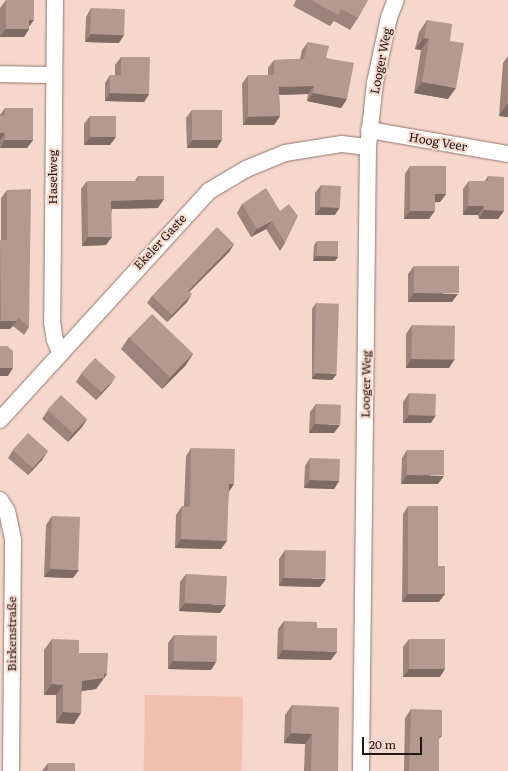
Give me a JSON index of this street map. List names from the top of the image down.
{
  "streets": {
    "street": [
      "Looger Weg",
      "Hoog Veer",
      "Haselweg",
      "Ekeler Gaste",
      "Birkenstraße"
    ]
  },
  "crossings": [
    ["Looger Weg", "Hoog Veer"],
    ["Looger Weg", "Ekeler Gaste"],
    ["Haselweg", "Ekeler Gaste"]
  ],
  "scale_bar": "20 m"
}
